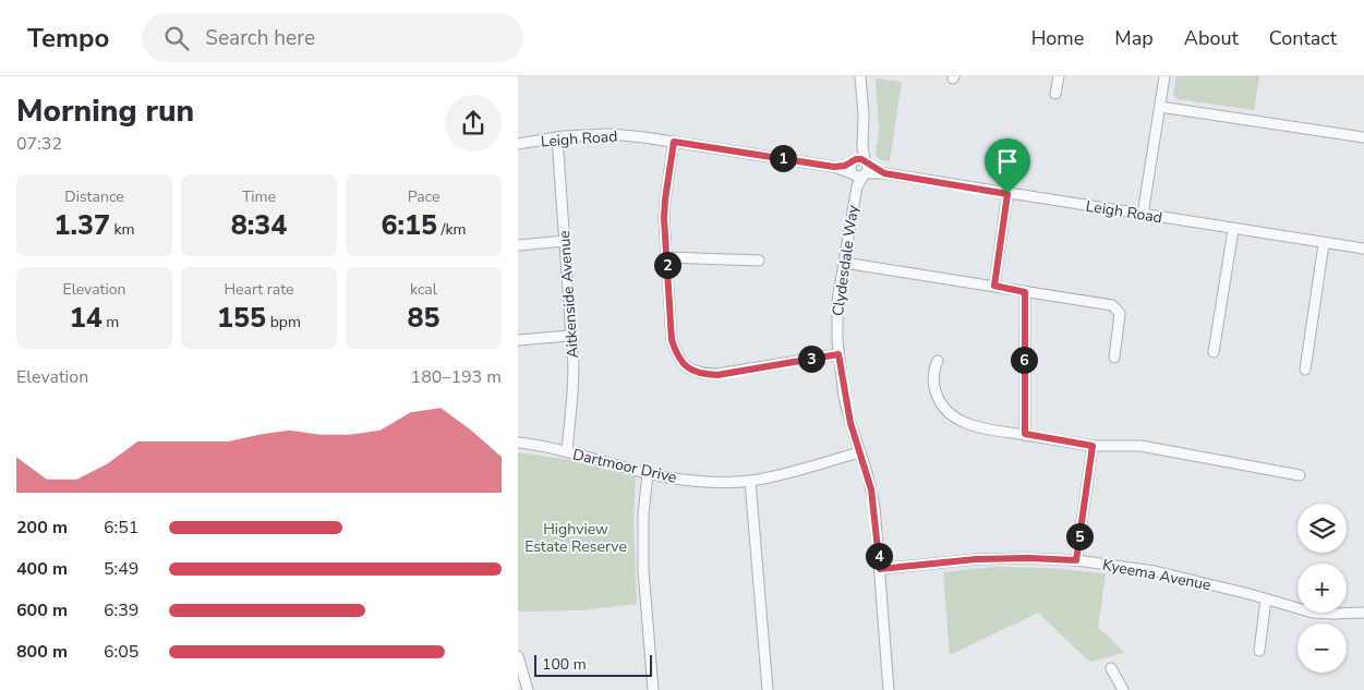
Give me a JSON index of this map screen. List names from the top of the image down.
{
  "streets": {
    "street": [
      "Leigh Road",
      "Clydesdale Way",
      "Aitkenside Avenue",
      "Dartmoor Drive",
      "Kyeema Avenue"
    ]
  },
  "crossings": [
    ["Leigh Road", "Clydesdale Way"],
    ["Leigh Road", "Aitkenside Avenue"],
    ["Clydesdale Way", "Dartmoor Drive"],
    ["Clydesdale Way", "Kyeema Avenue"],
    ["Aitkenside Avenue", "Dartmoor Drive"]
  ],
  "parks": ["Highview Estate Reserve"],
  "scale_bar": "100 m",
  "page": {
    "header": "Tempo",
    "search": "Search here",
    "nav": [
      "Home",
      "Map",
      "About",
      "Contact"
    ],
    "heading": ["Morning run", "07:32"],
    "pins": [
      "1",
      "2",
      "3",
      "6",
      "5",
      "4"
    ],
    "stats": [
      ["Distance", "1.37 km"],
      ["Time", "8:34"],
      ["Pace", "6:15 /km"],
      ["Elevation", "14 m"],
      ["Heart rate", "155 bpm"],
      ["kcal", "85"]
    ],
    "chart": ["Elevation", "180–193 m"],
    "map_buttons": ["+", "−"],
    "list": [
      {
        "name": "200 m",
        "note": "6:51"
      },
      {
        "name": "400 m",
        "note": "5:49"
      },
      {
        "name": "600 m",
        "note": "6:39"
      },
      {
        "name": "800 m",
        "note": "6:05"
      }
    ],
    "scale": "100 m"
  }
}
